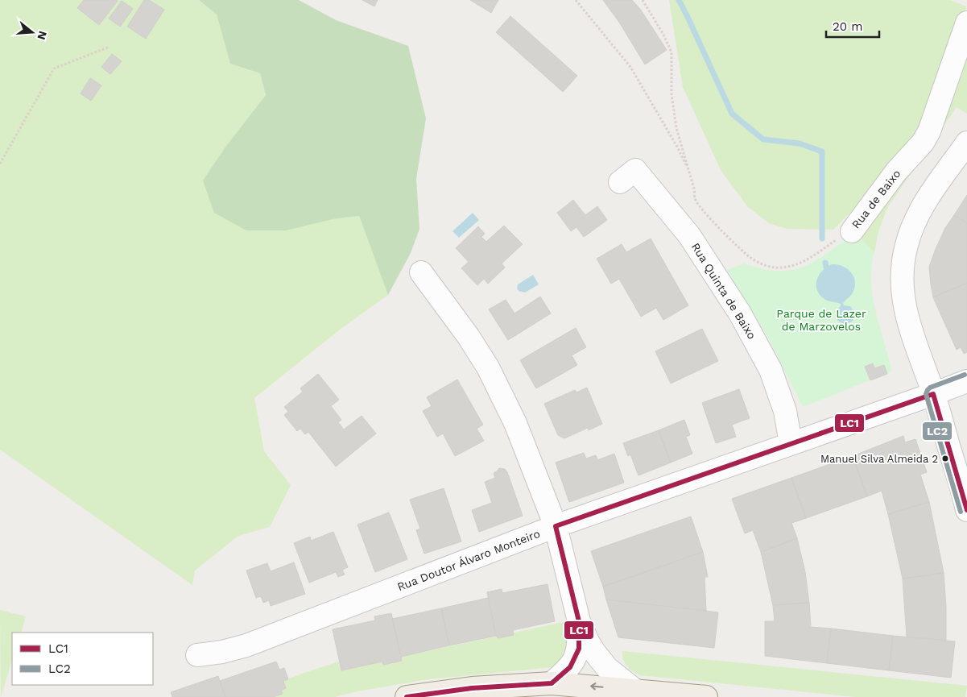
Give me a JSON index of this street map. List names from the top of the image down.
{
  "streets": {
    "street": ["Rua de Baixo", "Rua Quinta de Baixo", "Rua Doutor Álvaro Monteiro"]
  },
  "crossings": [
    ["Rua Quinta de Baixo", "Rua Doutor Álvaro Monteiro"]
  ],
  "parks": ["Parque de Lazer de Marzovelos"],
  "places": ["Manuel Silva Almeida 2"],
  "lines": ["transit line LC2", "transit line LC1"],
  "legend": ["LC1", "LC2"],
  "scale_bar": "20 m",
  "north": "right"
}
